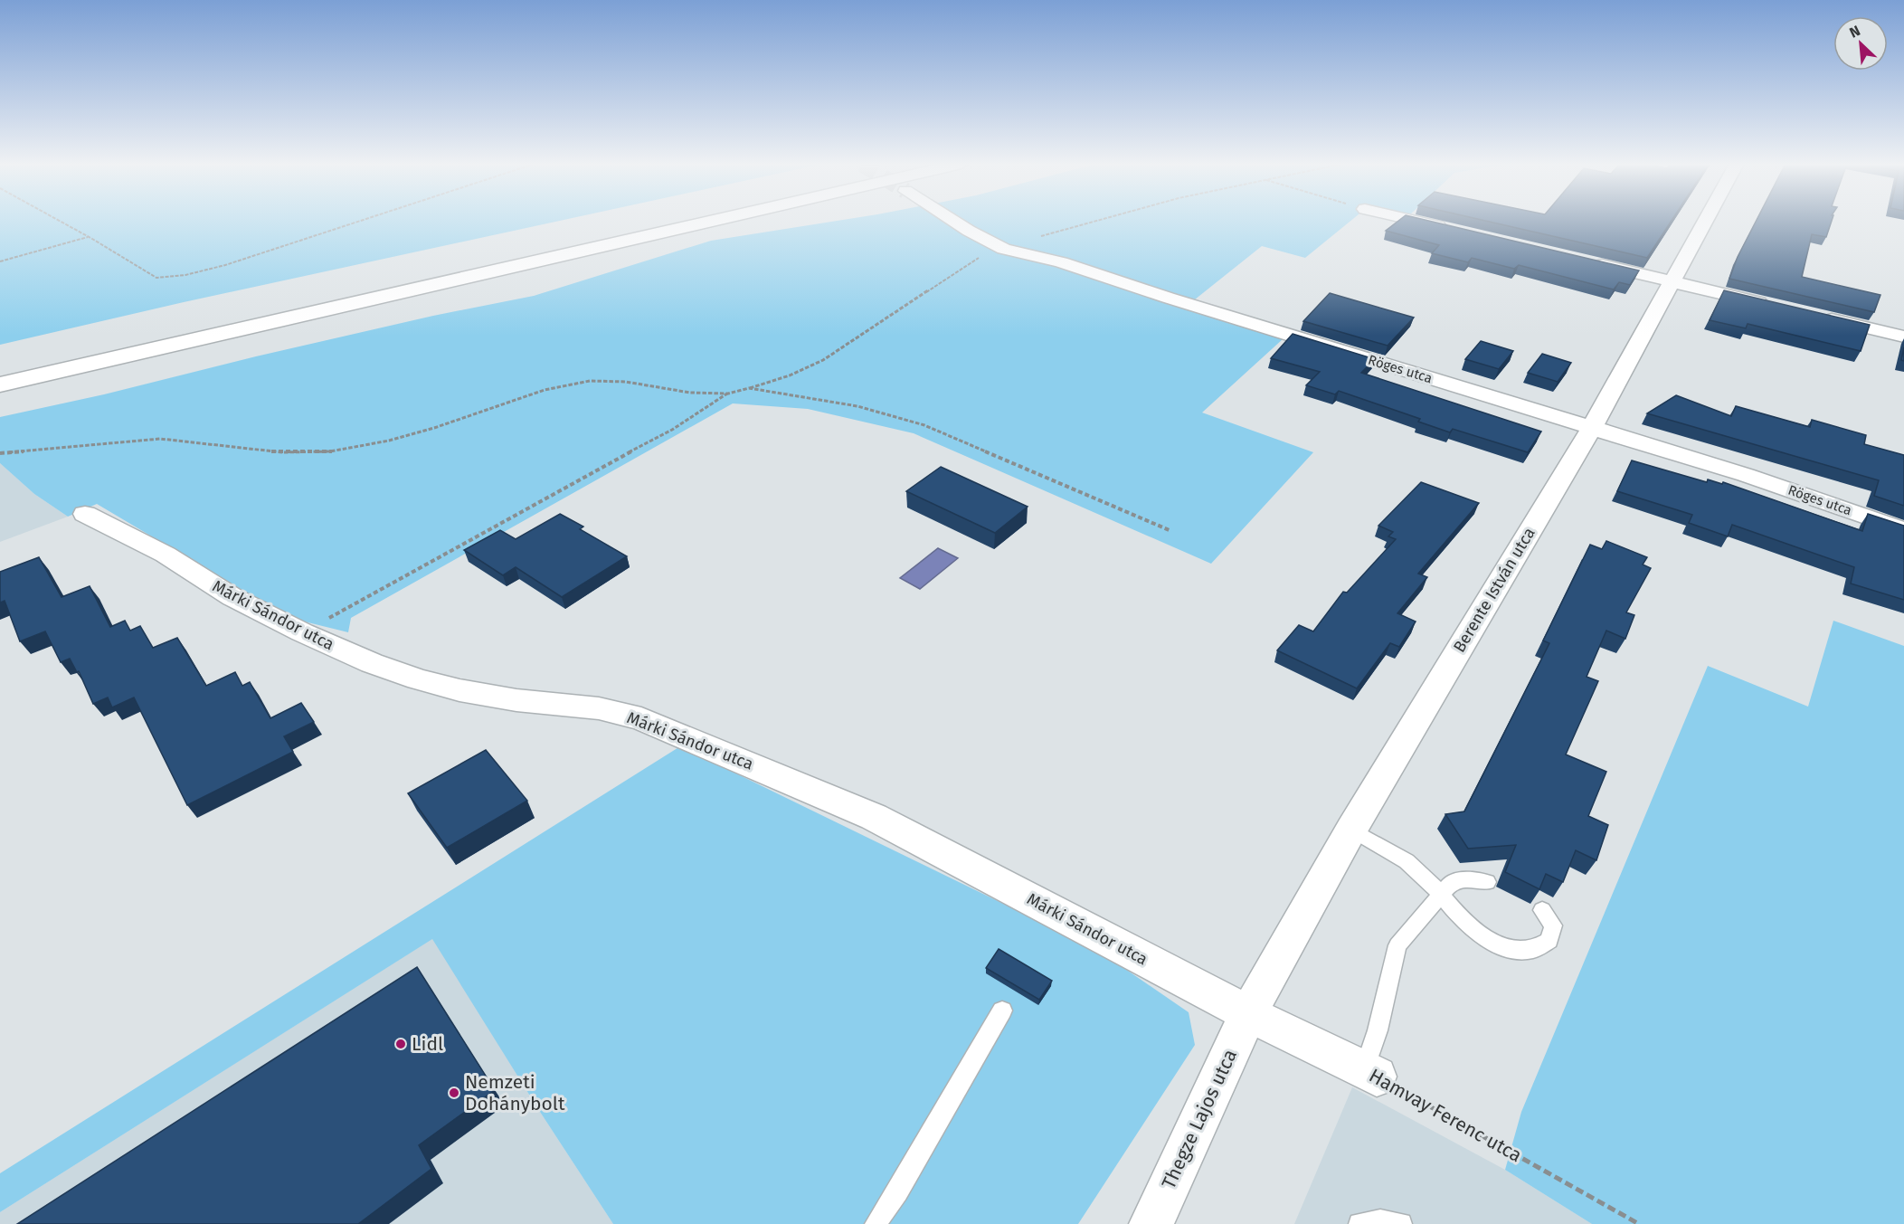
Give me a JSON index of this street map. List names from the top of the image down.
{
  "streets": {
    "street": [
      "Röges utca",
      "Berente István utca",
      "Márki Sándor utca",
      "Hamvay Ferenc utca",
      "Thegze Lajos utca"
    ]
  },
  "crossings": [
    ["Röges utca", "Berente István utca"],
    ["Berente István utca", "Márki Sándor utca"],
    ["Berente István utca", "Hamvay Ferenc utca"],
    ["Berente István utca", "Thegze Lajos utca"],
    ["Márki Sándor utca", "Hamvay Ferenc utca"],
    ["Márki Sándor utca", "Thegze Lajos utca"],
    ["Hamvay Ferenc utca", "Thegze Lajos utca"]
  ],
  "places": ["Lidl", "Nemzeti Dohánybolt"],
  "north": "top left"
}
